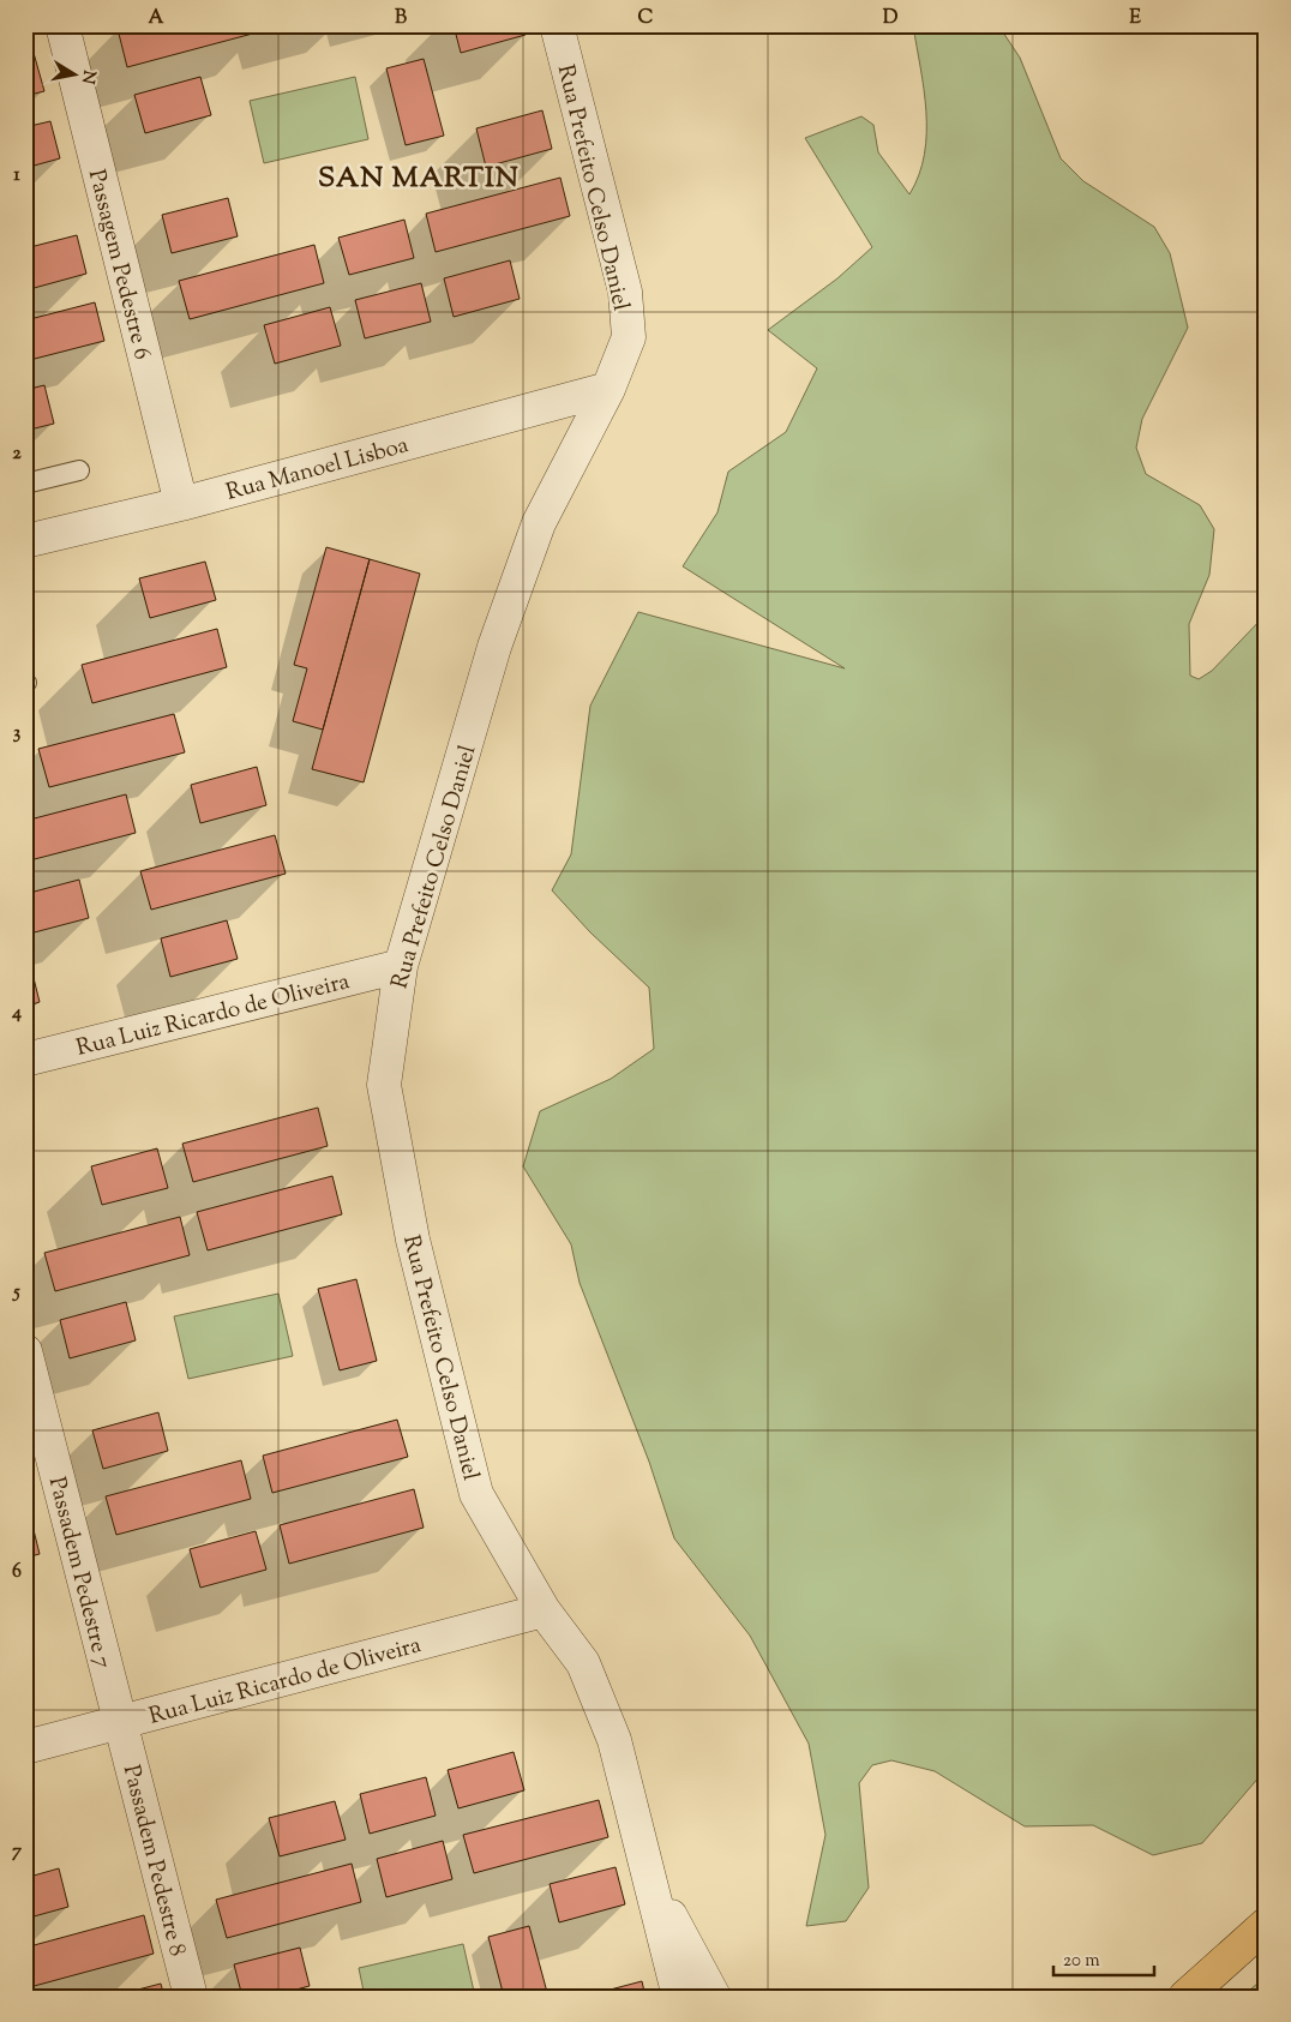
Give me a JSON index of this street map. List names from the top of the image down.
{
  "streets": {
    "street": [
      "Rua Prefeito Celso Daniel",
      "Passagem Pedestre 6",
      "Rua Manoel Lisboa",
      "Rua Luiz Ricardo de Oliveira",
      "Passadem Pedestre 7",
      "Passadem Pedestre 8"
    ]
  },
  "crossings": [
    ["Rua Prefeito Celso Daniel", "Rua Manoel Lisboa"],
    ["Rua Prefeito Celso Daniel", "Rua Luiz Ricardo de Oliveira"],
    ["Passagem Pedestre 6", "Rua Manoel Lisboa"],
    ["Rua Luiz Ricardo de Oliveira", "Passadem Pedestre 7"],
    ["Rua Luiz Ricardo de Oliveira", "Passadem Pedestre 8"],
    ["Passadem Pedestre 7", "Passadem Pedestre 8"]
  ],
  "districts": ["SAN MARTIN"],
  "scale_bar": "20 m",
  "north": "right",
  "grid": {
    "columns": [
      "A",
      "B",
      "C",
      "D",
      "E"
    ],
    "rows": [
      "1",
      "2",
      "3",
      "4",
      "5",
      "6",
      "7"
    ]
  }
}
